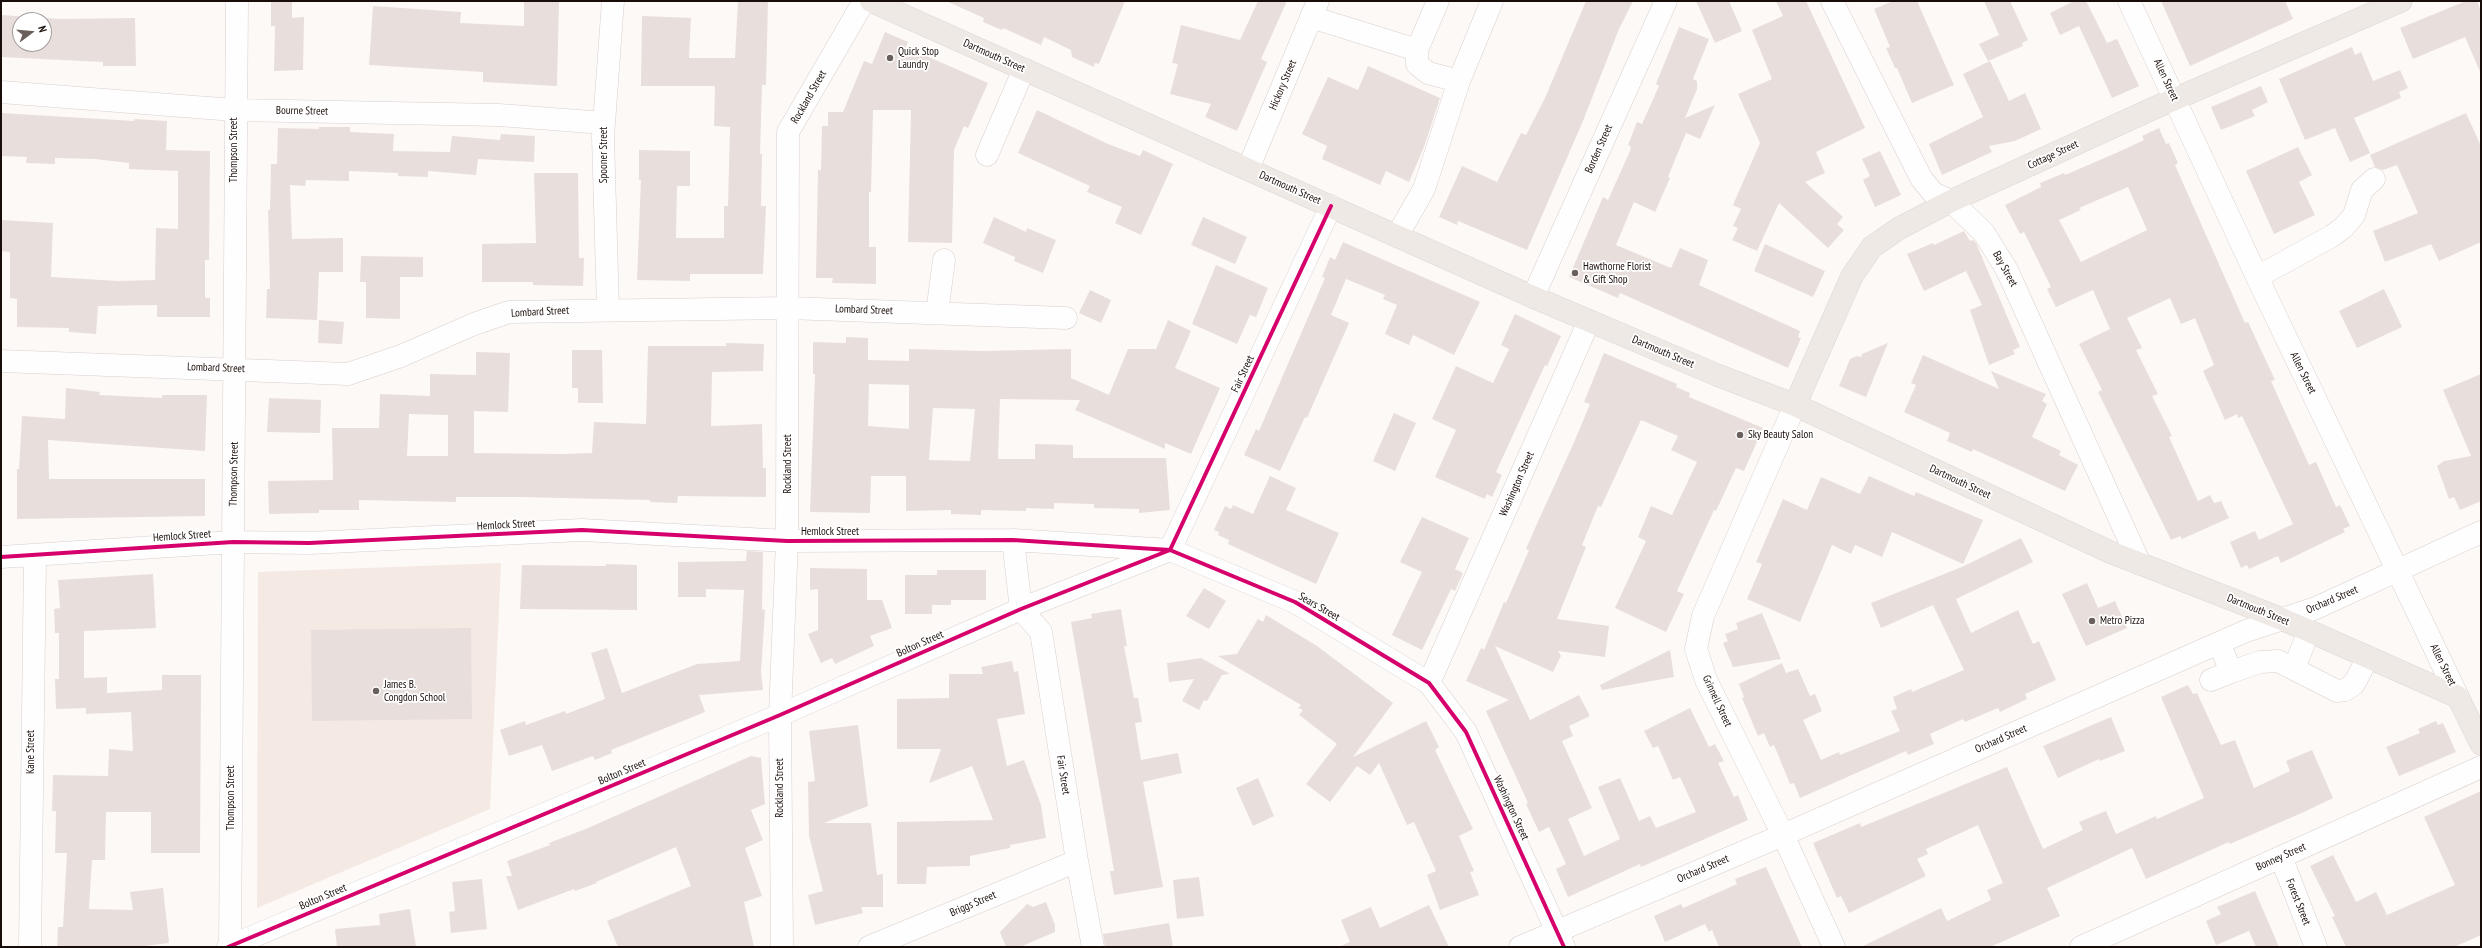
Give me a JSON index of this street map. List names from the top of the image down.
{
  "streets": {
    "main road": ["Dartmouth Street", "Allen Street", "Cottage Street"],
    "street": [
      "Hickory Street",
      "Rockland Street",
      "Bourne Street",
      "Borden Street",
      "Thompson Street",
      "Spooner Street",
      "Bay Street",
      "Lombard Street",
      "Fair Street",
      "Washington Street",
      "Hemlock Street",
      "Orchard Street",
      "Sears Street",
      "Bolton Street",
      "Grinnell Street",
      "Kane Street",
      "Bonney Street",
      "Forest Street",
      "Briggs Street"
    ]
  },
  "crossings": [
    ["Dartmouth Street", "Allen Street"],
    ["Dartmouth Street", "Hickory Street"],
    ["Dartmouth Street", "Borden Street"],
    ["Dartmouth Street", "Cottage Street"],
    ["Dartmouth Street", "Bay Street"],
    ["Dartmouth Street", "Fair Street"],
    ["Dartmouth Street", "Washington Street"],
    ["Dartmouth Street", "Orchard Street"],
    ["Dartmouth Street", "Grinnell Street"],
    ["Allen Street", "Cottage Street"],
    ["Allen Street", "Orchard Street"],
    ["Rockland Street", "Lombard Street"],
    ["Rockland Street", "Hemlock Street"],
    ["Rockland Street", "Bolton Street"],
    ["Bourne Street", "Thompson Street"],
    ["Bourne Street", "Spooner Street"],
    ["Thompson Street", "Lombard Street"],
    ["Thompson Street", "Hemlock Street"],
    ["Thompson Street", "Bolton Street"],
    ["Spooner Street", "Lombard Street"],
    ["Cottage Street", "Bay Street"],
    ["Cottage Street", "Grinnell Street"],
    ["Fair Street", "Sears Street"],
    ["Fair Street", "Bolton Street"],
    ["Fair Street", "Briggs Street"],
    ["Washington Street", "Orchard Street"],
    ["Washington Street", "Sears Street"],
    ["Hemlock Street", "Kane Street"],
    ["Orchard Street", "Grinnell Street"],
    ["Bonney Street", "Forest Street"]
  ],
  "places": [
    "Quick Stop Laundry",
    "Hawthorne Florist & Gift Shop",
    "Sky Beauty Salon",
    "Metro Pizza",
    "James B. Congdon School"
  ],
  "north": "right"
}
